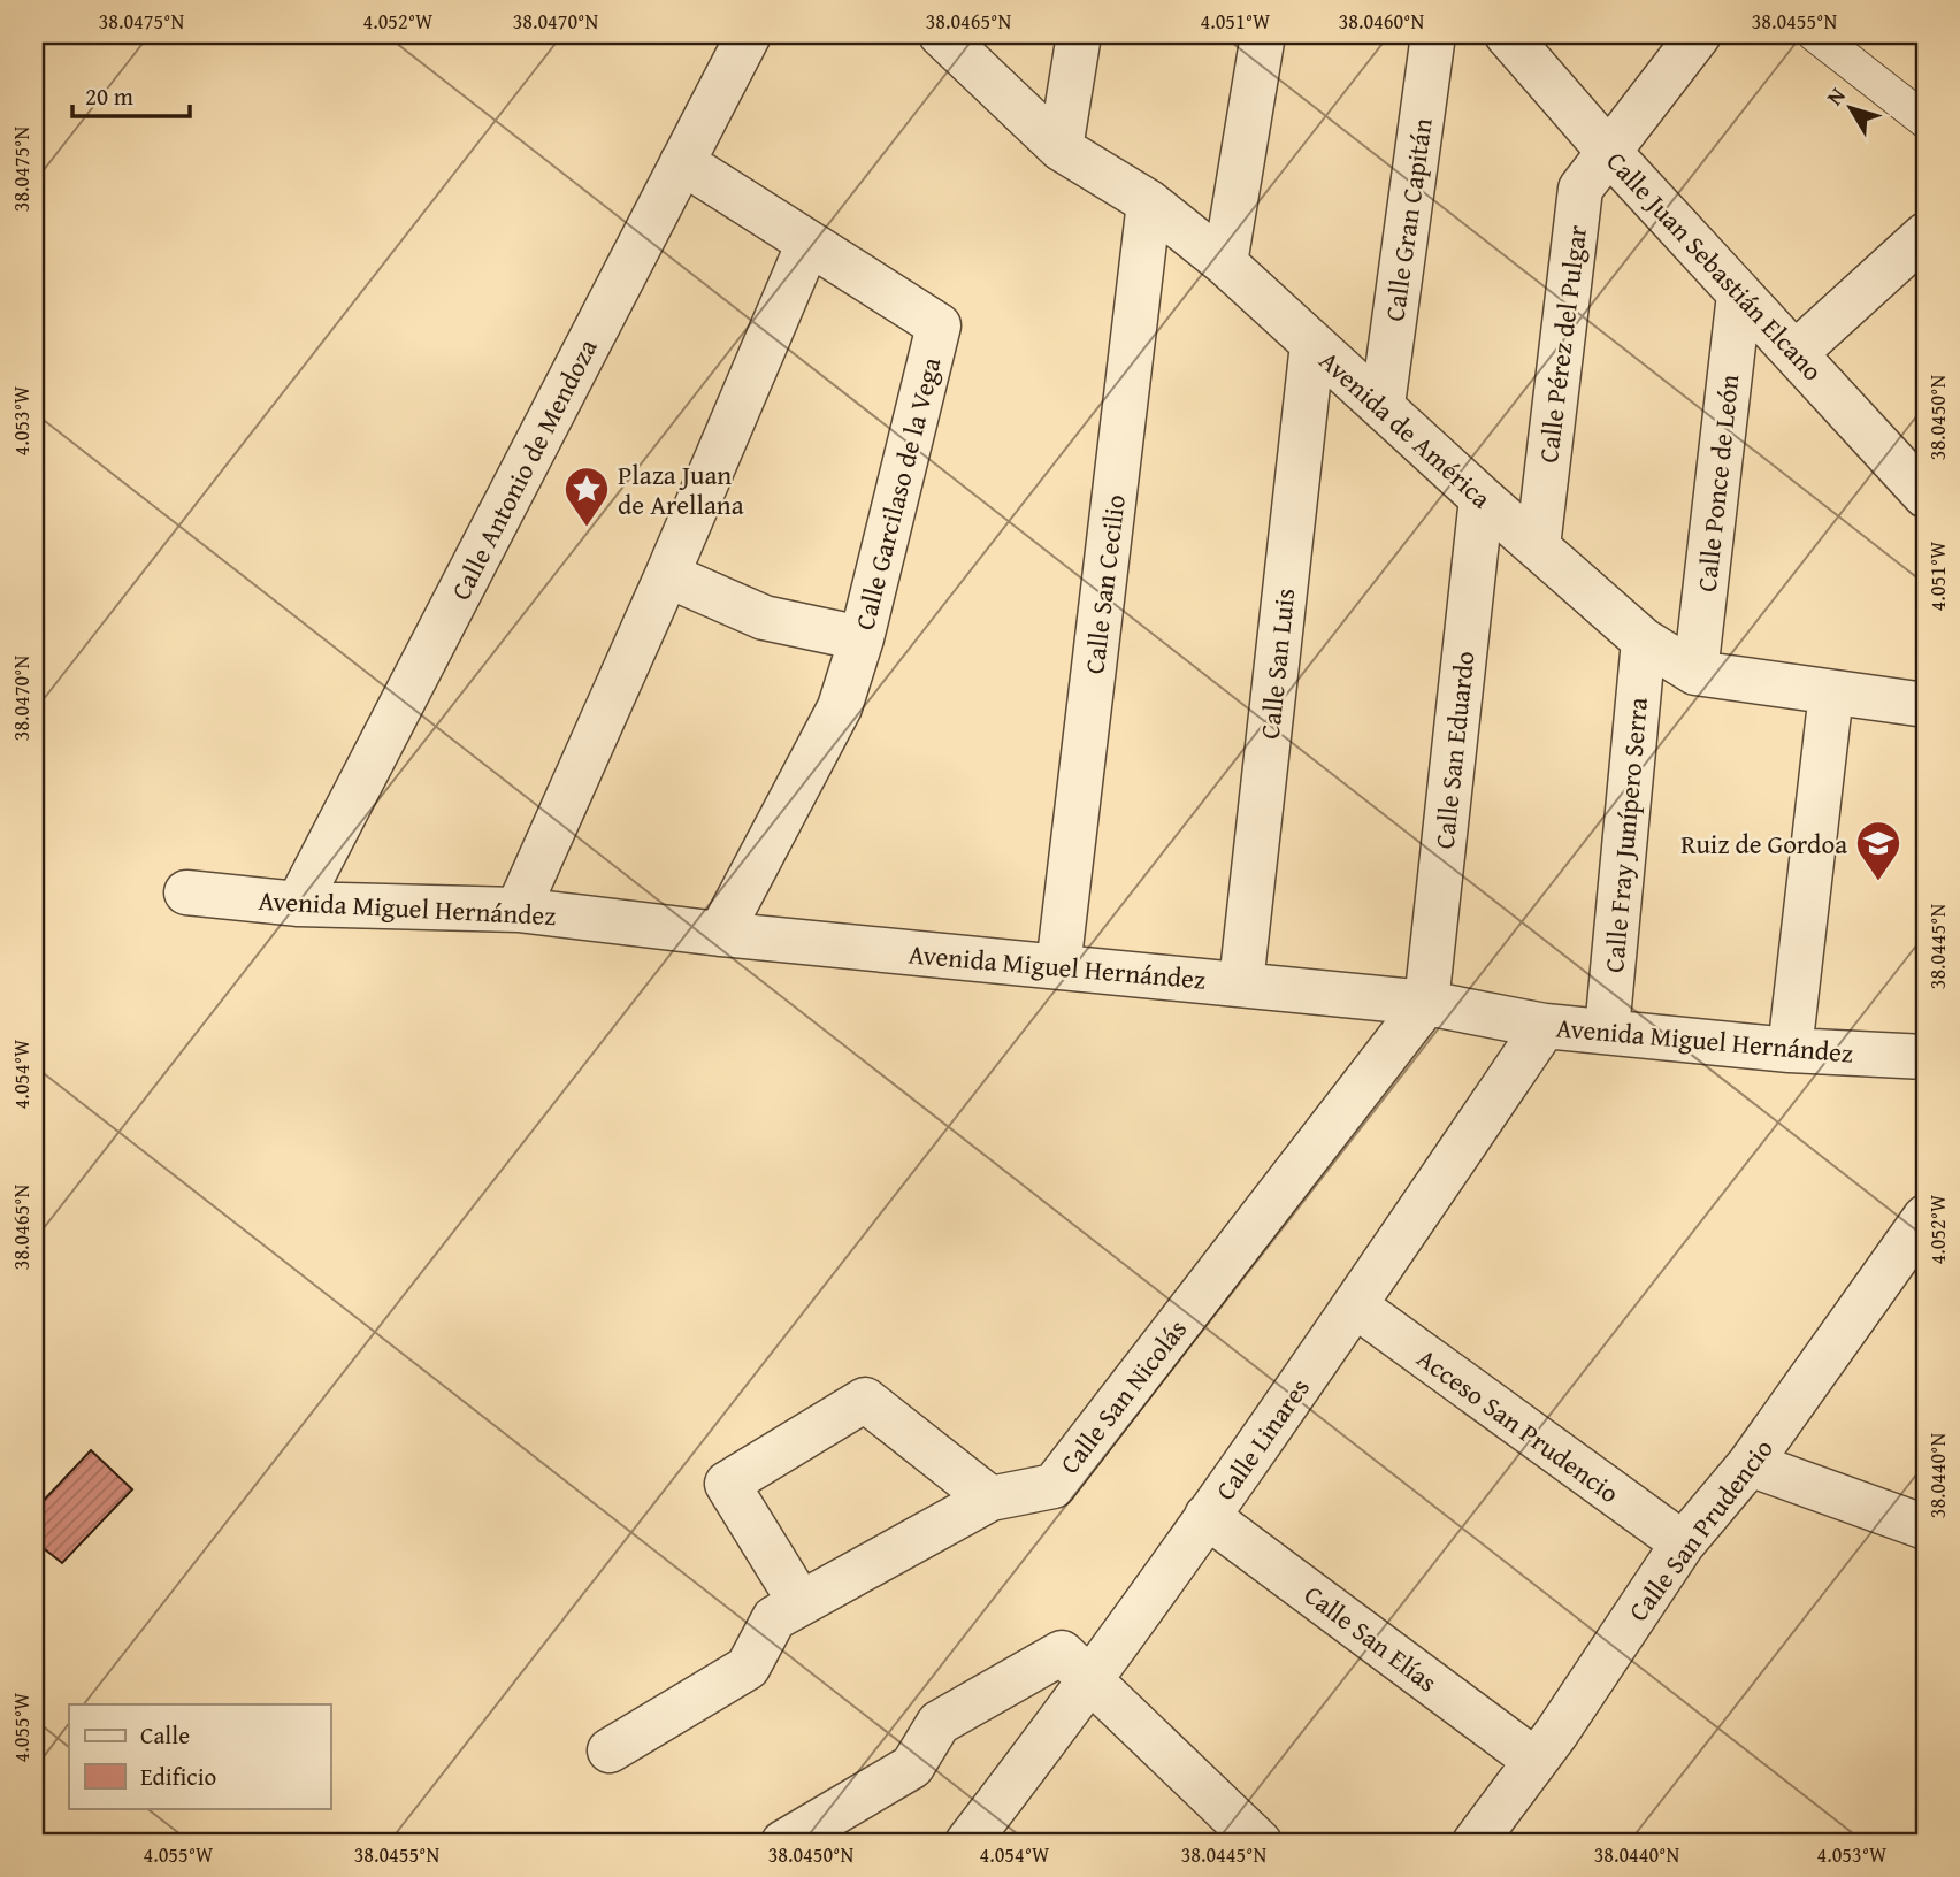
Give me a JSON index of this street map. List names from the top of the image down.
{
  "streets": {
    "street": [
      "Calle Gran Capitán",
      "Calle Juan Sebastián Elcano",
      "Calle Pérez del Pulgar",
      "Avenida de América",
      "Calle Antonio de Mendoza",
      "Calle Ponce de León",
      "Calle Garcilaso de la Vega",
      "Calle San Cecilio",
      "Calle San Luis",
      "Calle San Eduardo",
      "Calle Fray Junípero Serra",
      "Avenida Miguel Hernández",
      "Calle San Nicolás",
      "Acceso San Prudencio",
      "Calle Linares",
      "Calle San Prudencio",
      "Calle San Elías"
    ]
  },
  "crossings": [
    ["Calle Gran Capitán", "Avenida de América"],
    ["Calle Juan Sebastián Elcano", "Calle Pérez del Pulgar"],
    ["Calle Juan Sebastián Elcano", "Calle Ponce de León"],
    ["Calle Pérez del Pulgar", "Avenida de América"],
    ["Avenida de América", "Calle Ponce de León"],
    ["Avenida de América", "Calle San Cecilio"],
    ["Avenida de América", "Calle San Luis"],
    ["Avenida de América", "Calle San Eduardo"],
    ["Avenida de América", "Calle Fray Junípero Serra"],
    ["Calle Antonio de Mendoza", "Calle Garcilaso de la Vega"],
    ["Calle Antonio de Mendoza", "Avenida Miguel Hernández"],
    ["Calle Garcilaso de la Vega", "Avenida Miguel Hernández"],
    ["Calle San Cecilio", "Avenida Miguel Hernández"],
    ["Calle San Luis", "Avenida Miguel Hernández"],
    ["Calle San Eduardo", "Avenida Miguel Hernández"],
    ["Calle San Eduardo", "Calle San Nicolás"],
    ["Calle Fray Junípero Serra", "Avenida Miguel Hernández"],
    ["Avenida Miguel Hernández", "Calle San Nicolás"],
    ["Avenida Miguel Hernández", "Calle Linares"],
    ["Acceso San Prudencio", "Calle Linares"],
    ["Acceso San Prudencio", "Calle San Prudencio"],
    ["Calle Linares", "Calle San Elías"],
    ["Calle San Prudencio", "Calle San Elías"]
  ],
  "places": {
    "place": ["Plaza Juan de Arellana"],
    "school or university": ["Ruiz de Gordoa"]
  },
  "legend": ["Calle", "Edificio"],
  "scale_bar": "20 m",
  "north": "top left",
  "coordinates": [
    "38.0475°N",
    "4.052°W",
    "38.0470°N",
    "38.0465°N",
    "4.051°W",
    "38.0460°N",
    "38.0455°N",
    "38.0450°N",
    "4.053°W",
    "38.0445°N",
    "4.054°W",
    "38.0440°N",
    "4.055°W"
  ]
}
